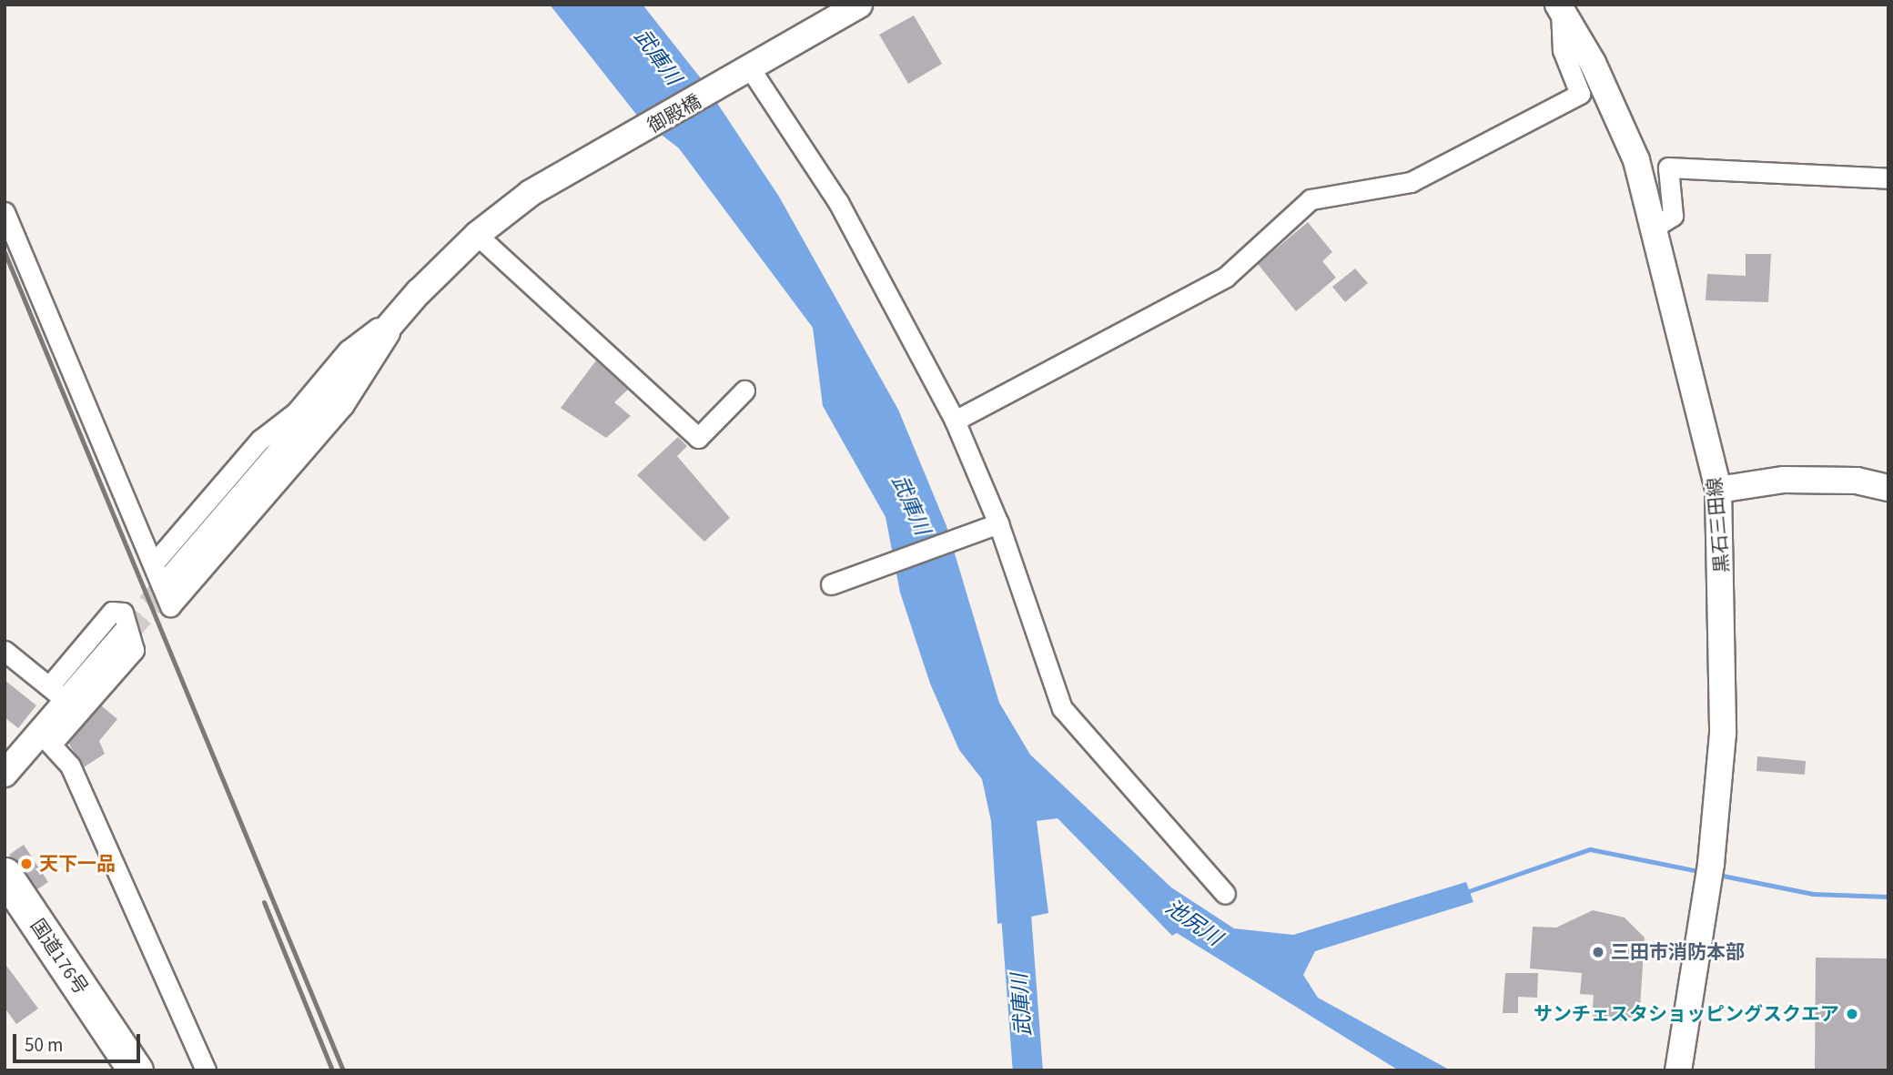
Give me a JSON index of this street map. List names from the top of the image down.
{
  "streets": {
    "highway": ["国道176号"],
    "main road": ["御殿橋", "黒石三田線"]
  },
  "water": ["武庫川", "池尻川"],
  "places": ["天下一品", "三田市消防本部", "サンチェスタショッピングスクエア"],
  "scale_bar": "50 m"
}
